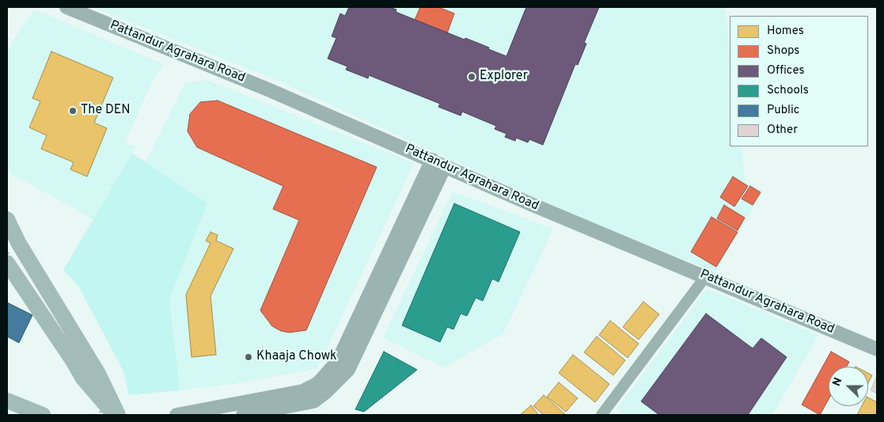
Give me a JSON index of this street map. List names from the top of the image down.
{
  "streets": {
    "street": ["Pattandur Agrahara Road"]
  },
  "places": ["Explorer", "The DEN", "Khaaja Chowk"],
  "legend": [
    "Homes",
    "Shops",
    "Offices",
    "Schools",
    "Public",
    "Other"
  ],
  "north": "left"
}
